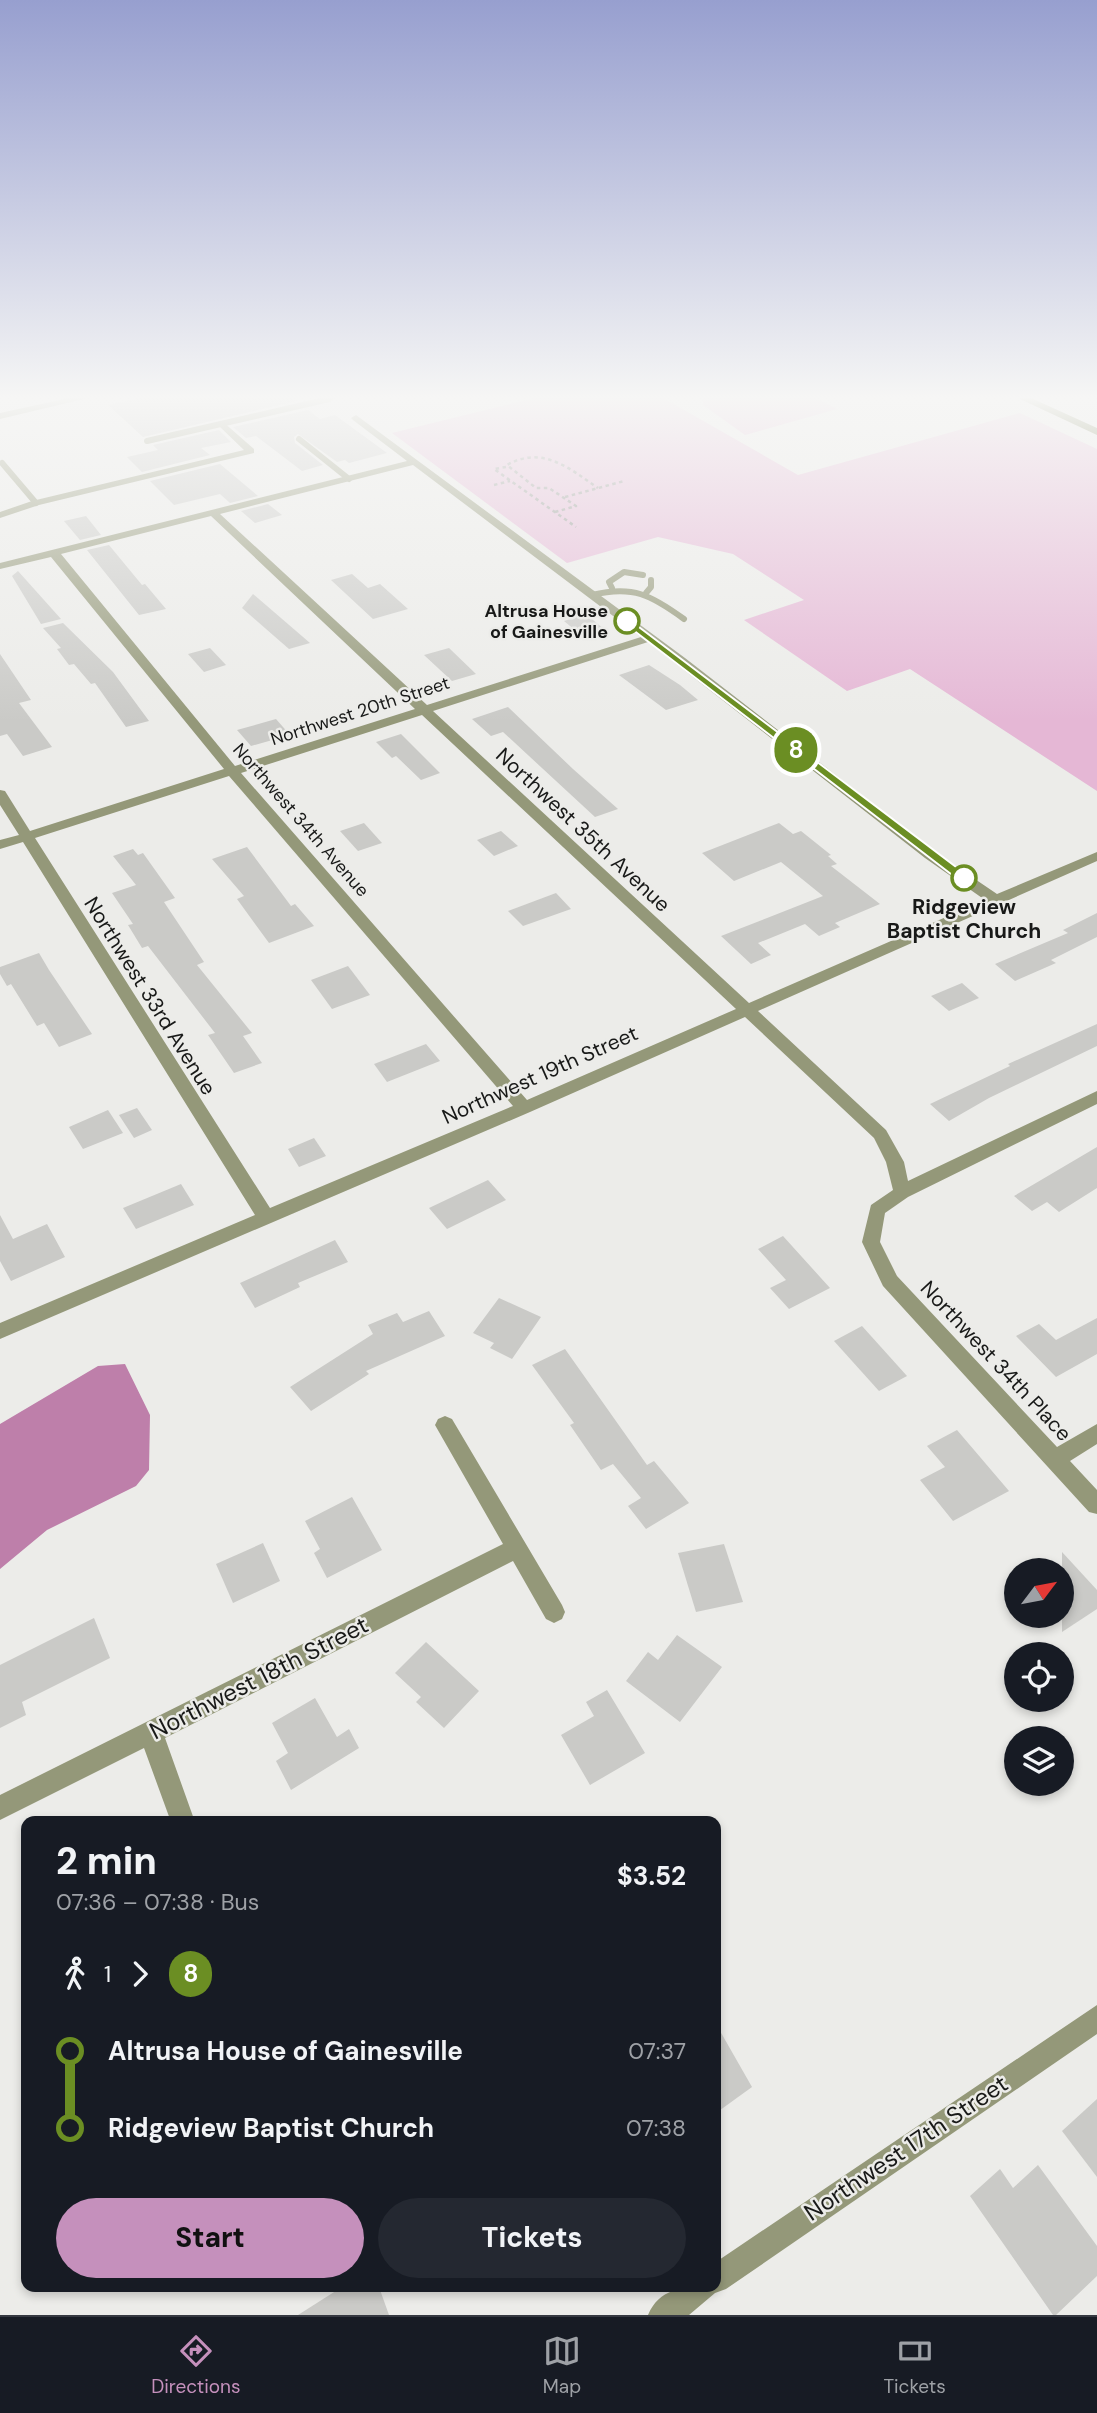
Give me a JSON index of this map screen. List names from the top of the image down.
{
  "streets": {
    "street": [
      "Northwest 20th Street",
      "Northwest 34th Avenue",
      "Northwest 35th Avenue",
      "Northwest 33rd Avenue",
      "Northwest 19th Street",
      "Northwest 34th Place",
      "Northwest 18th Street",
      "Northwest 17th Street"
    ]
  },
  "crossings": [
    ["Northwest 20th Street", "Northwest 34th Avenue"],
    ["Northwest 20th Street", "Northwest 35th Avenue"],
    ["Northwest 20th Street", "Northwest 33rd Avenue"],
    ["Northwest 34th Avenue", "Northwest 19th Street"],
    ["Northwest 35th Avenue", "Northwest 19th Street"],
    ["Northwest 35th Avenue", "Northwest 34th Place"],
    ["Northwest 33rd Avenue", "Northwest 19th Street"]
  ],
  "places": ["Altrusa House of Gainesville", "Ridgeview Baptist Church"],
  "lines": ["bus line 8"],
  "north": "top right",
  "page": {
    "on_map": "8",
    "heading": ["2 min", "07:36 – 07:38 · Bus", "$3.52"],
    "legs": ["1", "8"],
    "list": [
      {
        "name": "Altrusa House of Gainesville",
        "value": "07:37"
      },
      {
        "name": "Ridgeview Baptist Church",
        "value": "07:38"
      }
    ],
    "buttons": ["Start", "Tickets"],
    "tabs": ["Directions", "Map", "Tickets"]
  }
}
